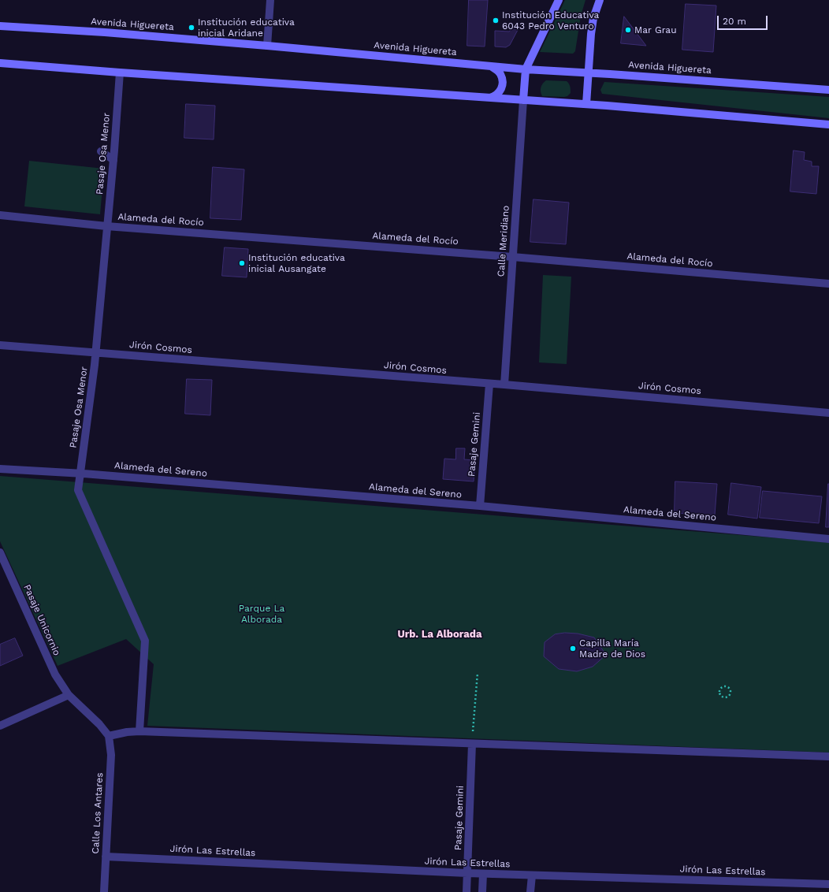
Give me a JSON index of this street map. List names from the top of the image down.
{
  "streets": {
    "main road": ["Avenida Higuereta"],
    "street": [
      "Pasaje Osa Menor",
      "Alameda del Rocío",
      "Calle Meridiano",
      "Jirón Cosmos",
      "Pasaje Gemini",
      "Alameda del Sereno",
      "Pasaje Unicornio",
      "Calle Los Antares",
      "Jirón Las Estrellas"
    ]
  },
  "crossings": [
    ["Pasaje Osa Menor", "Alameda del Rocío"],
    ["Pasaje Osa Menor", "Jirón Cosmos"],
    ["Pasaje Osa Menor", "Alameda del Sereno"],
    ["Alameda del Rocío", "Calle Meridiano"],
    ["Calle Meridiano", "Jirón Cosmos"],
    ["Jirón Cosmos", "Pasaje Gemini"],
    ["Pasaje Gemini", "Alameda del Sereno"],
    ["Pasaje Gemini", "Jirón Las Estrellas"],
    ["Pasaje Unicornio", "Calle Los Antares"],
    ["Calle Los Antares", "Jirón Las Estrellas"]
  ],
  "districts": ["Urb. La Alborada"],
  "parks": ["Parque La Alborada"],
  "places": [
    "Institución Educativa 6043 Pedro Venturo",
    "Institución educativa inicial Aridane",
    "Mar Grau",
    "Institución educativa inicial Ausangate",
    "Capilla María Madre de Dios"
  ],
  "scale_bar": "20 m"
}
